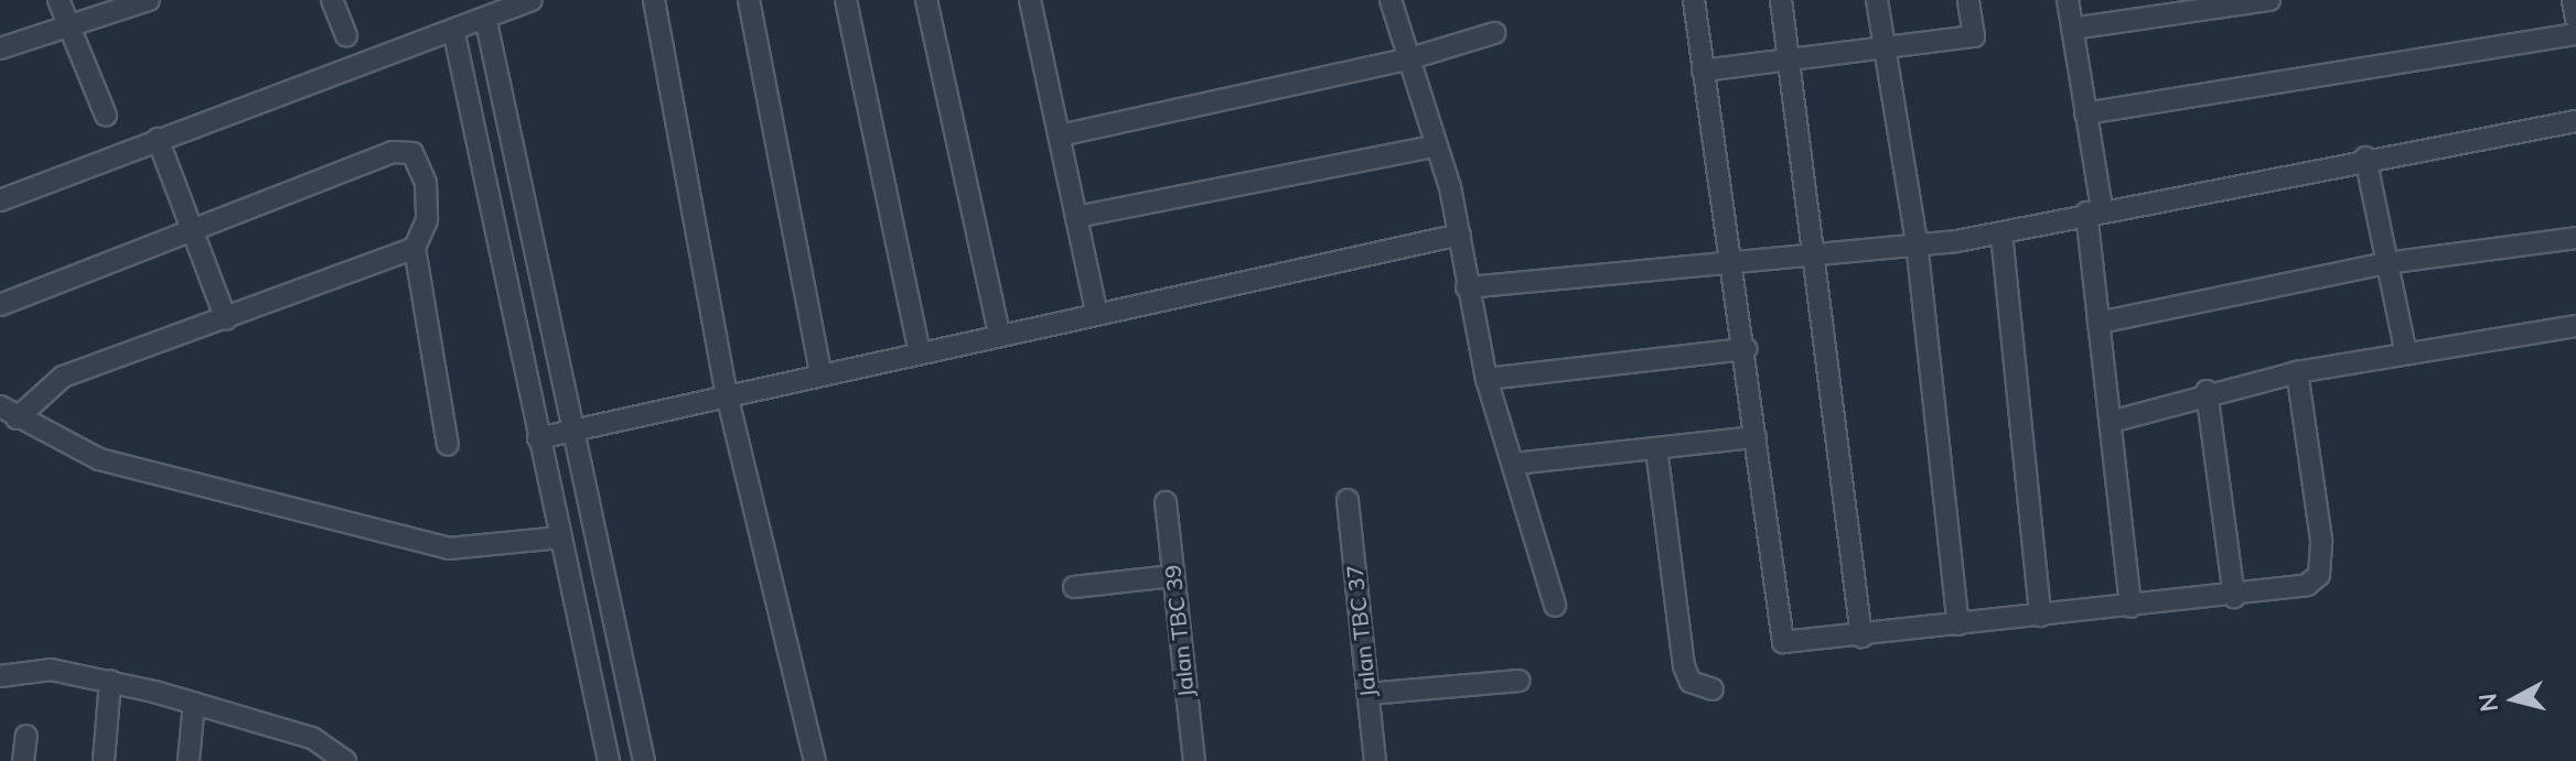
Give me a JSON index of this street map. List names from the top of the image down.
{
  "streets": {
    "street": ["Jalan TBC 39", "Jalan TBC 37"]
  },
  "north": "left"
}
